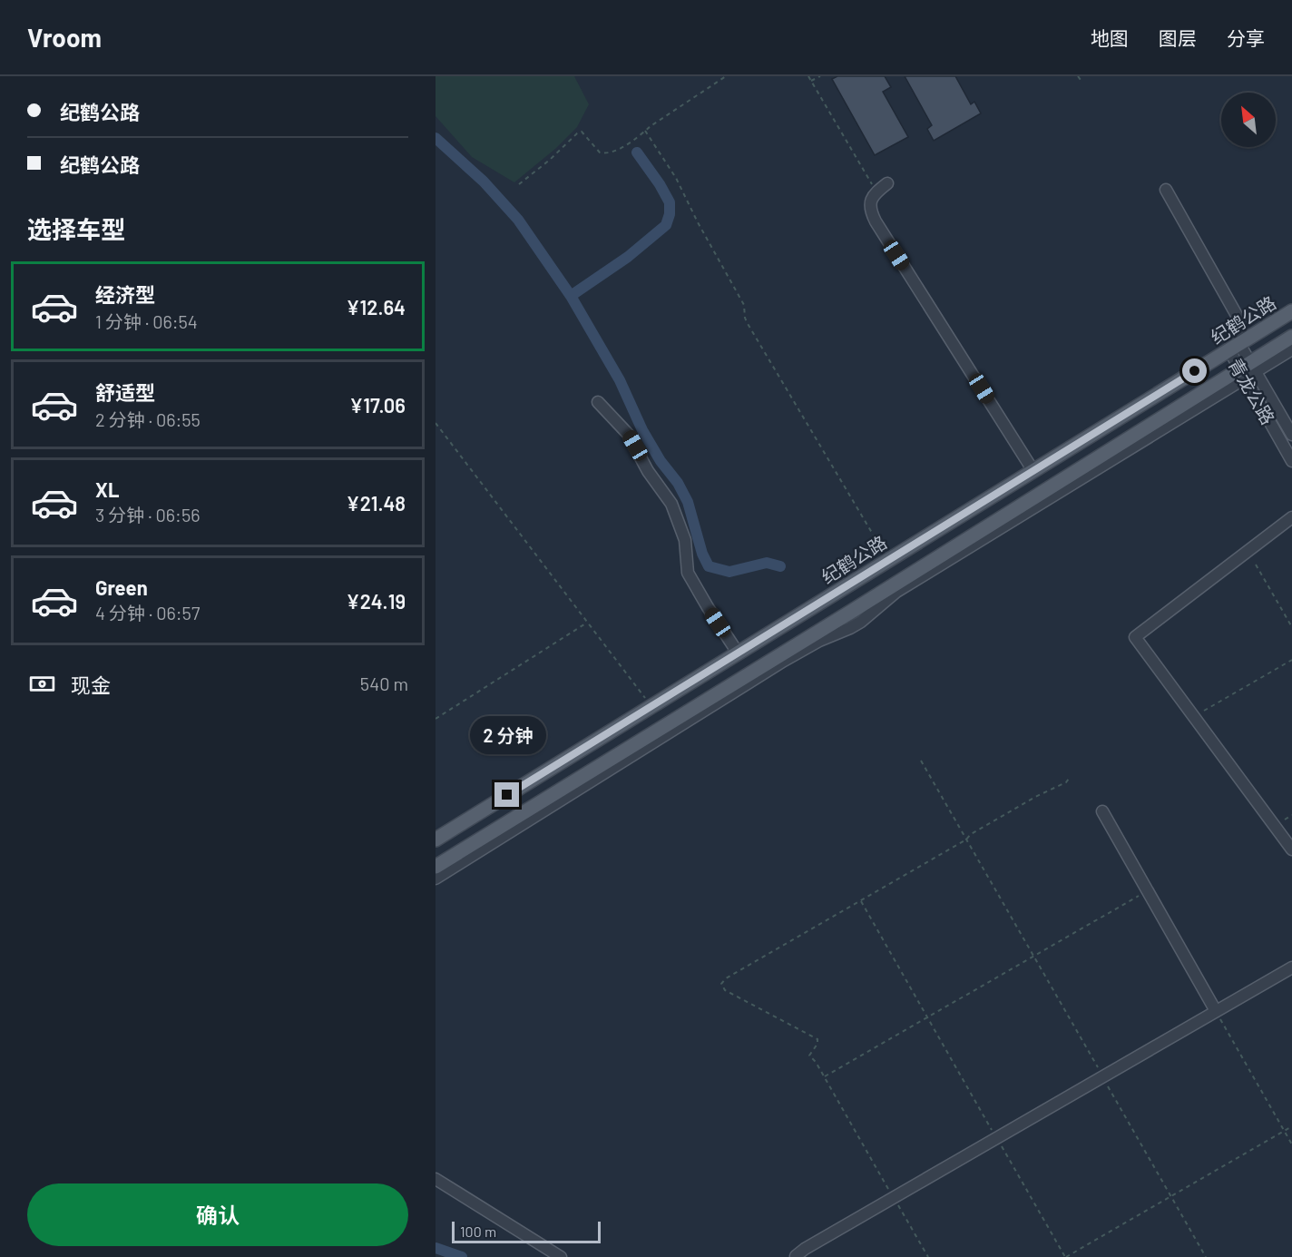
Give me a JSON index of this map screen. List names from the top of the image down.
{
  "streets": {
    "main road": ["纪鹤公路"],
    "street": ["青龙公路"]
  },
  "crossings": [
    ["纪鹤公路", "青龙公路"]
  ],
  "scale_bar": "100 m",
  "north": "top left",
  "page": {
    "header": "Vroom",
    "nav": ["地图", "图层", "分享"],
    "banner": ["纪鹤公路", "纪鹤公路"],
    "heading": "选择车型",
    "list": [
      {
        "name": "经济型",
        "note": "1 分钟 · 06:54",
        "value": "¥12.64"
      },
      {
        "name": "舒适型",
        "note": "2 分钟 · 06:55",
        "value": "¥17.06"
      },
      {
        "name": "XL",
        "note": "3 分钟 · 06:56",
        "value": "¥21.48"
      },
      {
        "name": "Green",
        "note": "4 分钟 · 06:57",
        "value": "¥24.19"
      }
    ],
    "pay": ["现金", "540 m"],
    "bubble": "2 分钟",
    "buttons": "确认",
    "scale": "100 m"
  }
}
